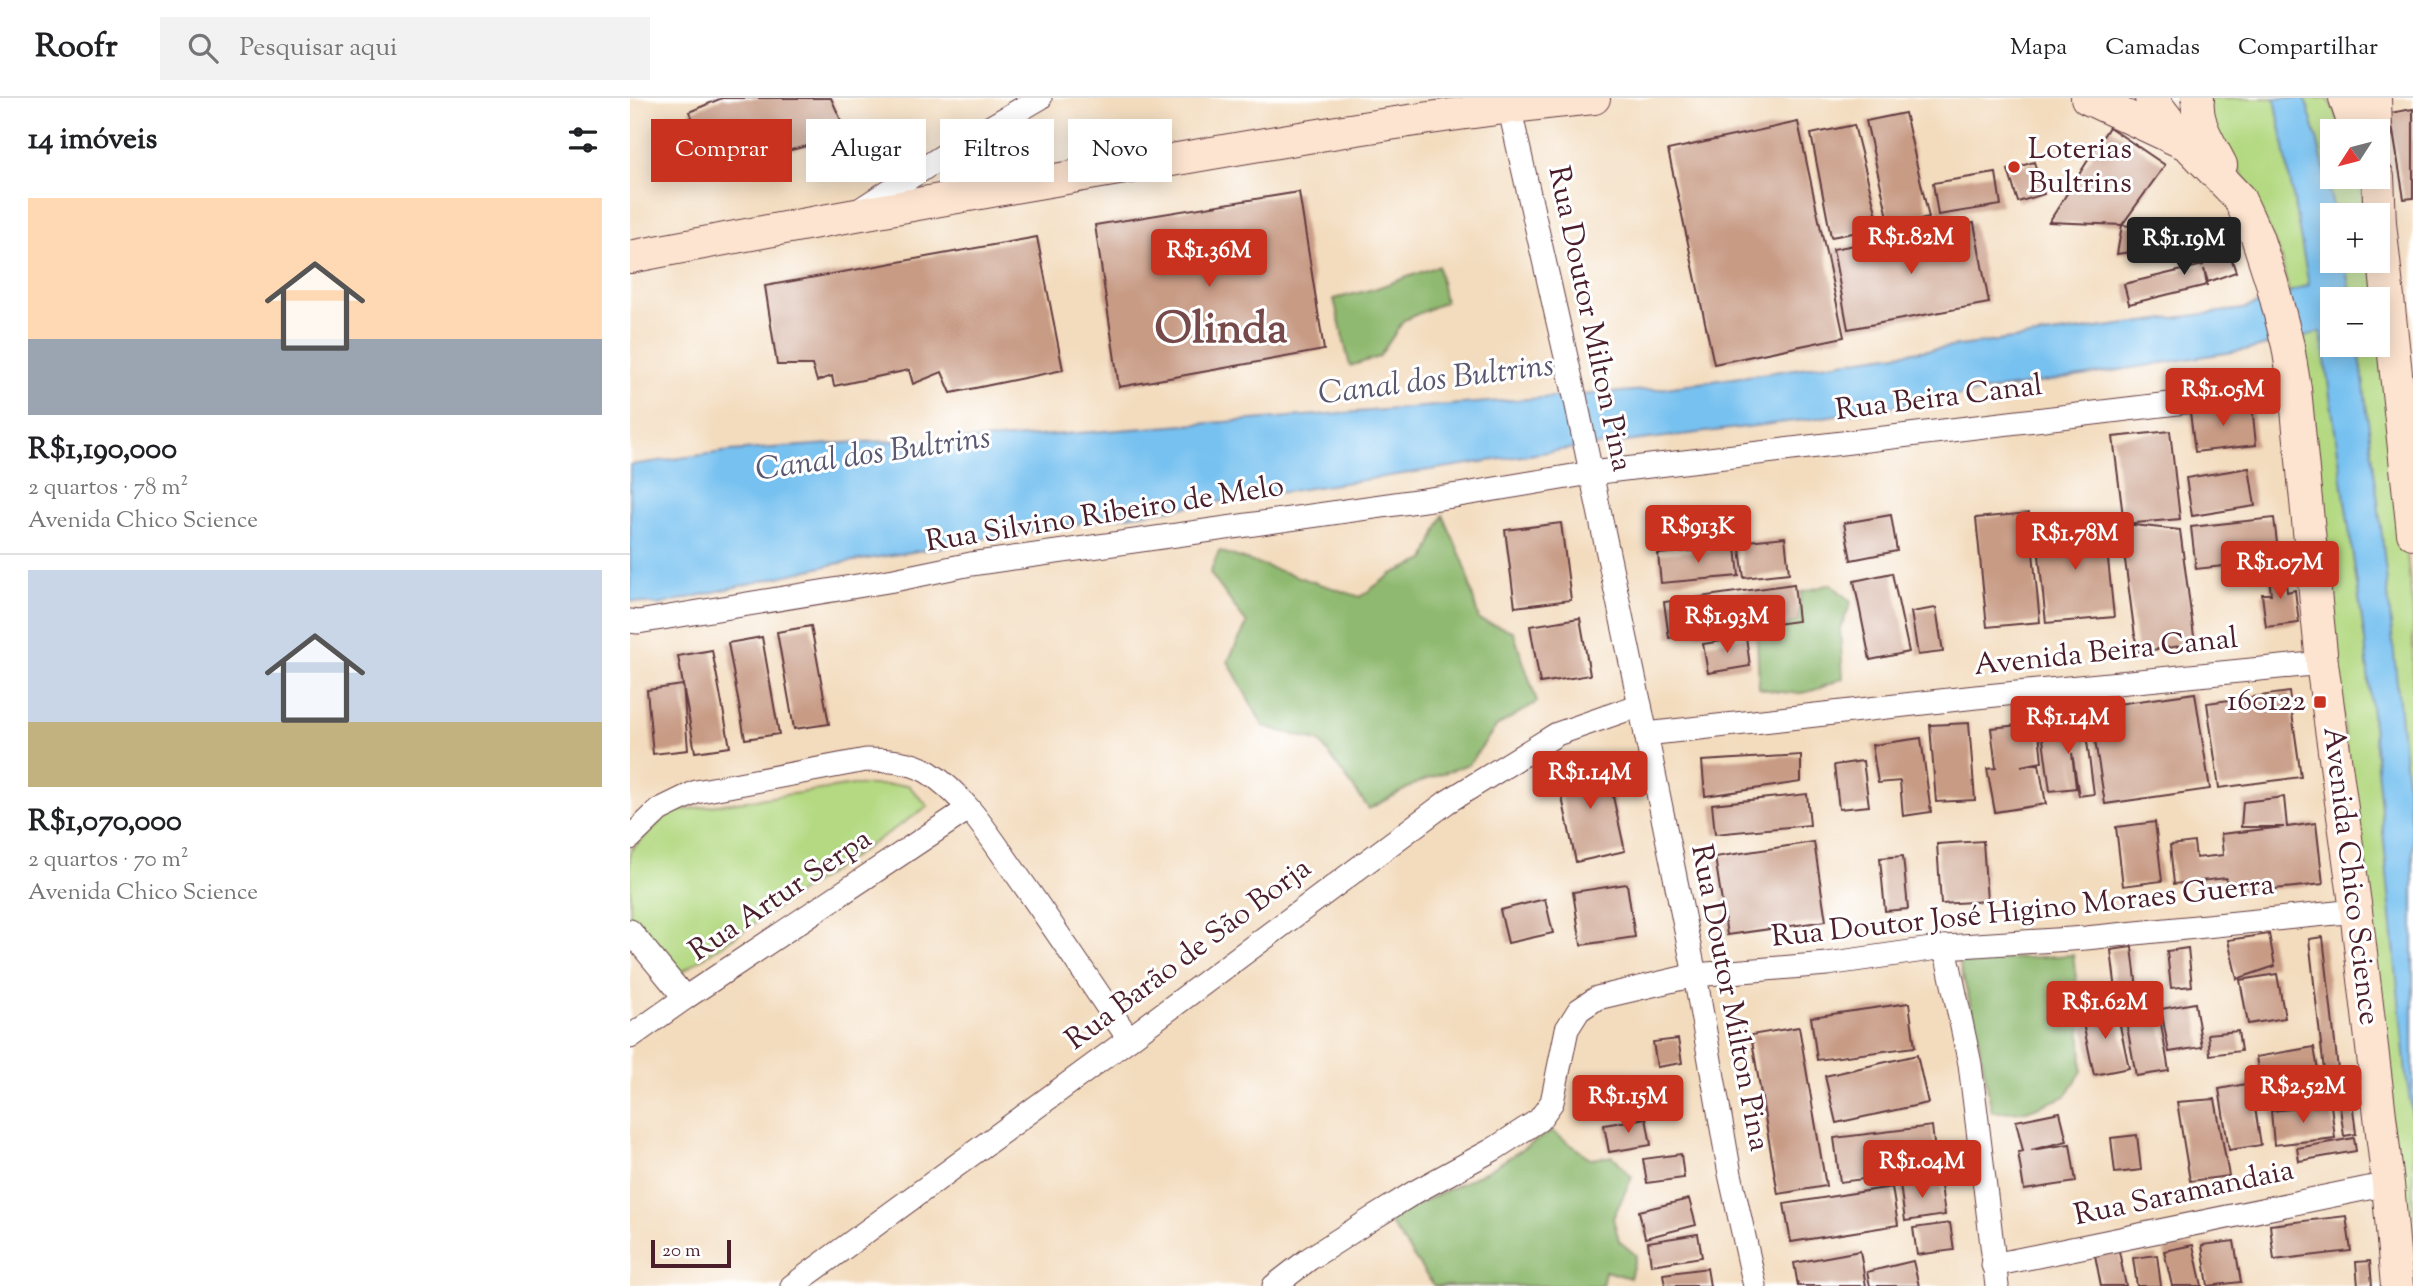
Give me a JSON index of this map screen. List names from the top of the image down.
{
  "streets": {
    "main road": ["Avenida Chico Science"],
    "street": [
      "Rua Doutor Milton Pina",
      "Rua Beira Canal",
      "Rua Silvino Ribeiro de Melo",
      "Avenida Beira Canal",
      "Rua Artur Serpa",
      "Rua Doutor José Higino Moraes Guerra",
      "Rua Barão de São Borja",
      "Rua Saramandaia"
    ]
  },
  "crossings": [
    ["Rua Doutor Milton Pina", "Rua Beira Canal"],
    ["Rua Doutor Milton Pina", "Rua Silvino Ribeiro de Melo"],
    ["Rua Doutor Milton Pina", "Avenida Beira Canal"],
    ["Rua Doutor Milton Pina", "Rua Doutor José Higino Moraes Guerra"],
    ["Rua Doutor Milton Pina", "Rua Barão de São Borja"],
    ["Rua Beira Canal", "Rua Silvino Ribeiro de Melo"],
    ["Rua Beira Canal", "Avenida Chico Science"],
    ["Avenida Beira Canal", "Avenida Chico Science"],
    ["Avenida Chico Science", "Rua Doutor José Higino Moraes Guerra"],
    ["Avenida Chico Science", "Rua Saramandaia"]
  ],
  "districts": ["Olinda"],
  "water": ["Canal dos Bultrins"],
  "places": {
    "other": ["Loterias Bultrins"],
    "transit": ["160122"]
  },
  "scale_bar": "20 m",
  "north": "bottom left",
  "page": {
    "header": "Roofr",
    "search": "Pesquisar aqui",
    "nav": ["Mapa", "Camadas", "Compartilhar"],
    "heading": "14 imóveis",
    "map_buttons": ["+", "−"],
    "chip": [
      "Comprar",
      "Alugar",
      "Filtros",
      "Novo"
    ],
    "list": [
      {
        "name": "R$1,190,000",
        "note": "2 quartos · 78 m² · Avenida Chico Science"
      },
      {
        "name": "R$1,070,000",
        "note": "2 quartos · 70 m² · Avenida Chico Science"
      }
    ],
    "price": [
      "R$1.82M",
      "R$1.19M",
      "R$1.36M",
      "R$1.05M",
      "R$913K",
      "R$1.78M",
      "R$1.07M",
      "R$1.93M",
      "R$1.14M",
      "R$1.14M",
      "R$1.62M",
      "R$2.52M",
      "R$1.15M",
      "R$1.04M"
    ],
    "scale": "20 m"
  }
}
